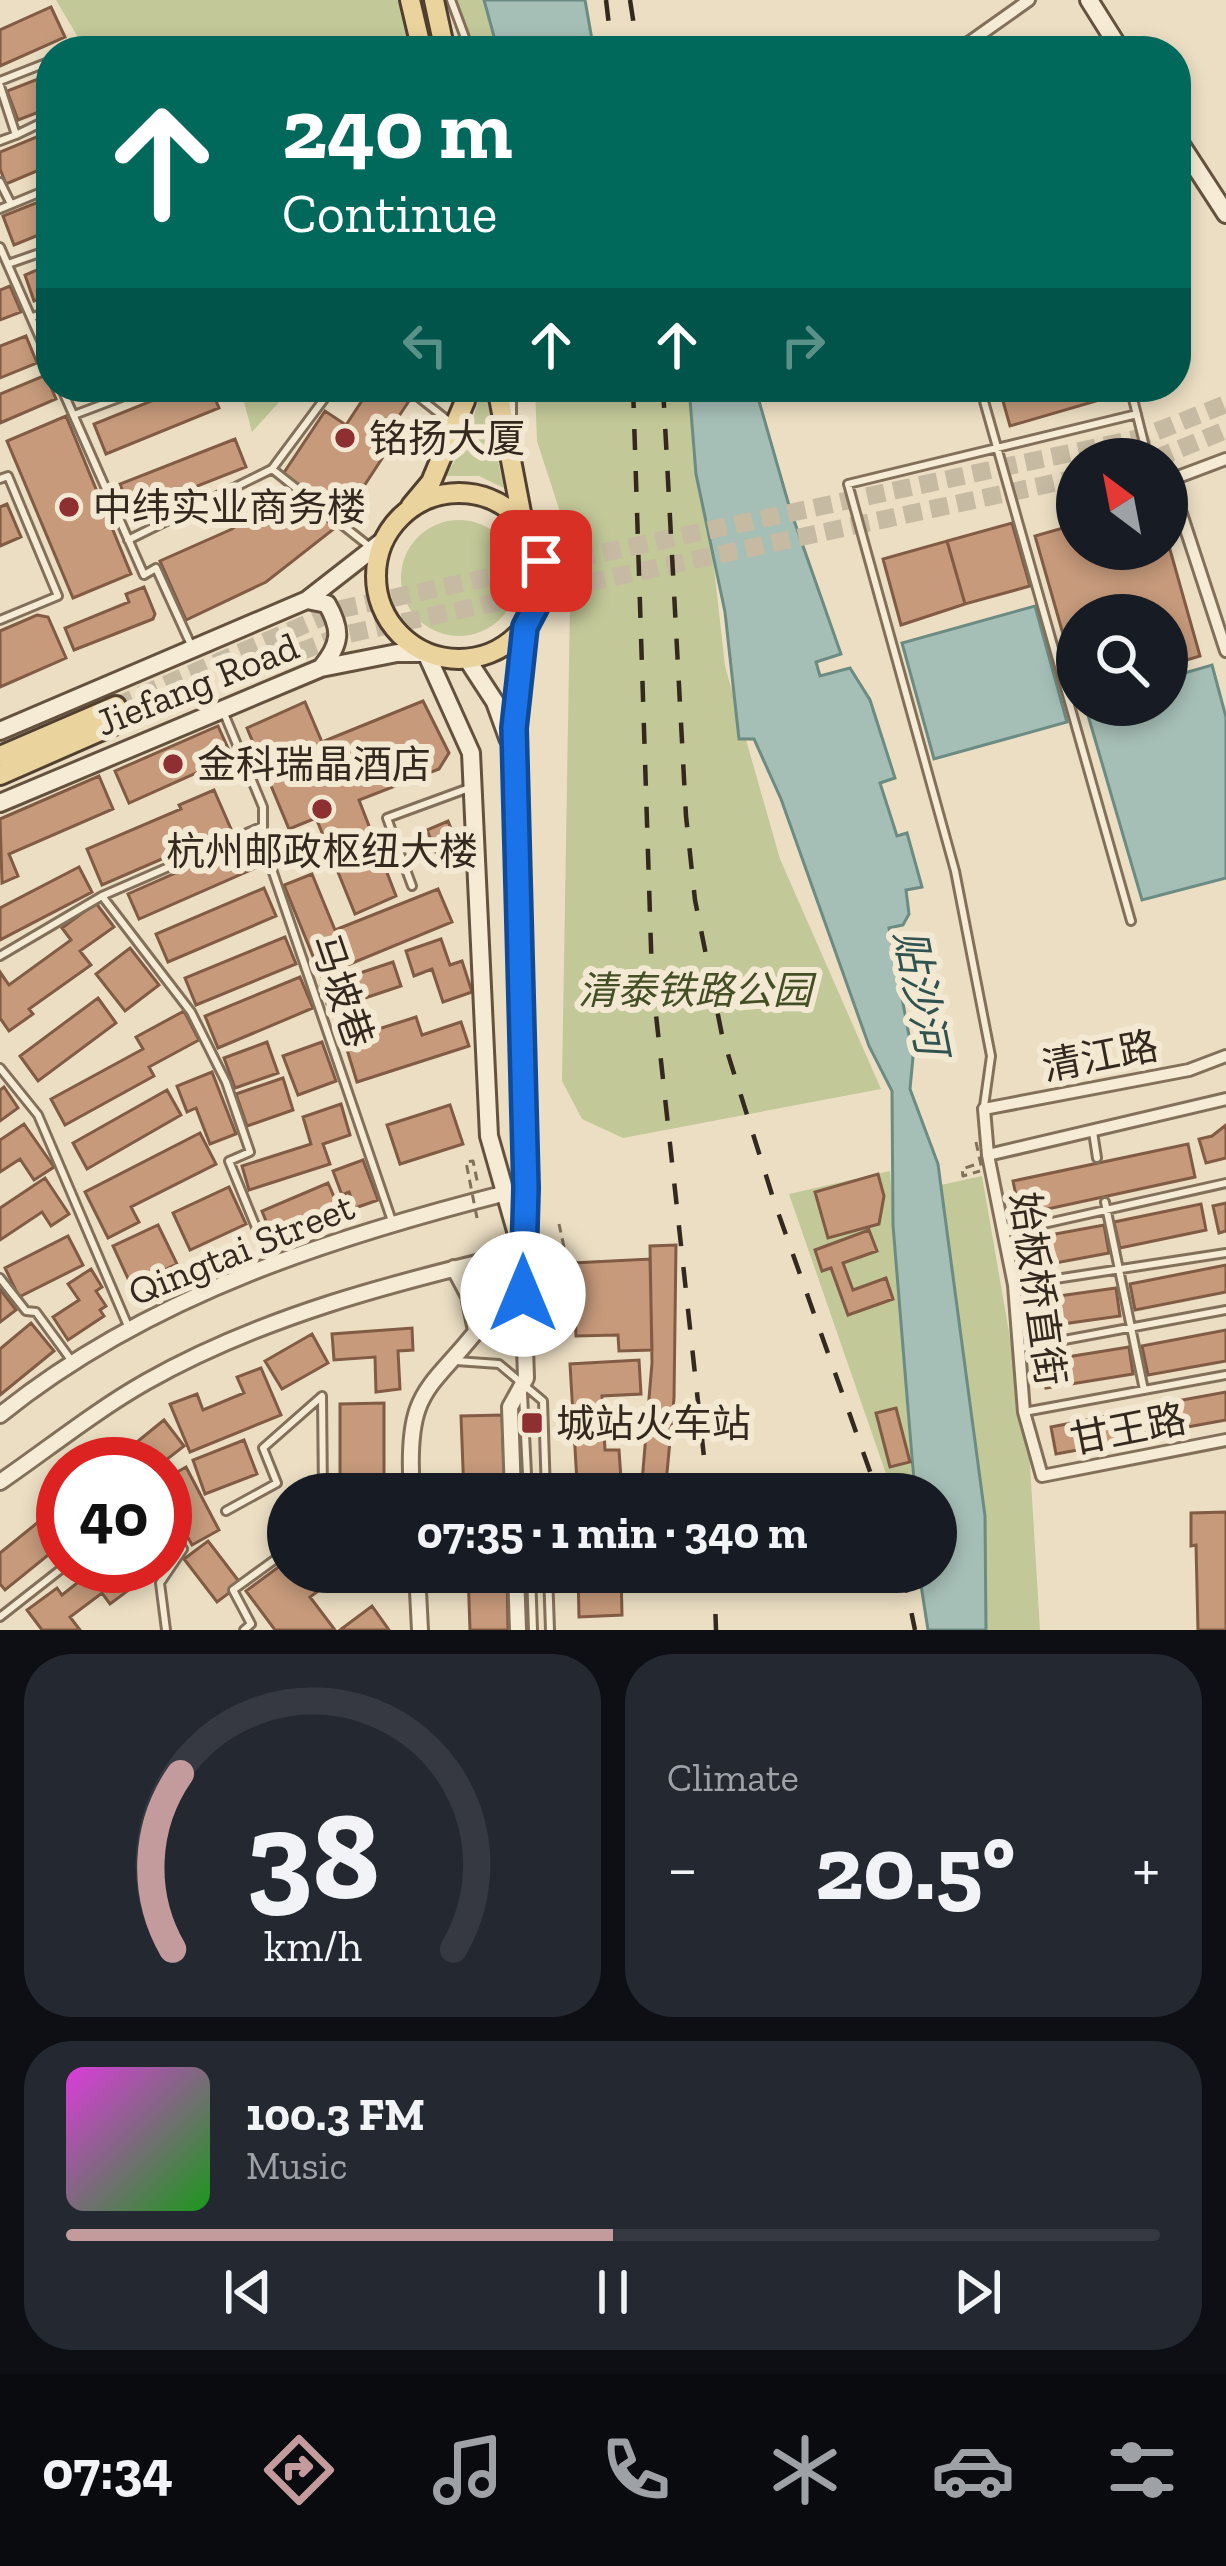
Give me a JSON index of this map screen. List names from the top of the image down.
{
  "streets": {
    "main road": ["Jiefang Road"],
    "street": [
      "清江路",
      "Qingtai Street",
      "始板桥直街",
      "甘王路"
    ],
    "lane": ["马坡巷"]
  },
  "crossings": [
    ["Jiefang Road", "马坡巷"],
    ["马坡巷", "Qingtai Street"],
    ["清江路", "始板桥直街"],
    ["始板桥直街", "甘王路"]
  ],
  "water": ["贴沙河"],
  "parks": ["清泰铁路公园"],
  "places": {
    "other": [
      "铭扬大厦",
      "中纬实业商务楼",
      "金科瑞晶酒店",
      "杭州邮政枢纽大楼"
    ],
    "transit": ["城站火车站"]
  },
  "north": "top left",
  "page": {
    "turn": ["240 m", "Continue"],
    "limit": "40",
    "trip": "07:35 · 1 min · 340 m",
    "tile": "Climate",
    "heat": ["−", "20.5°", "+"],
    "song": ["100.3 FM", "Music"],
    "tabs": "07:34",
    "gauge": ["38", "km/h"]
  }
}
